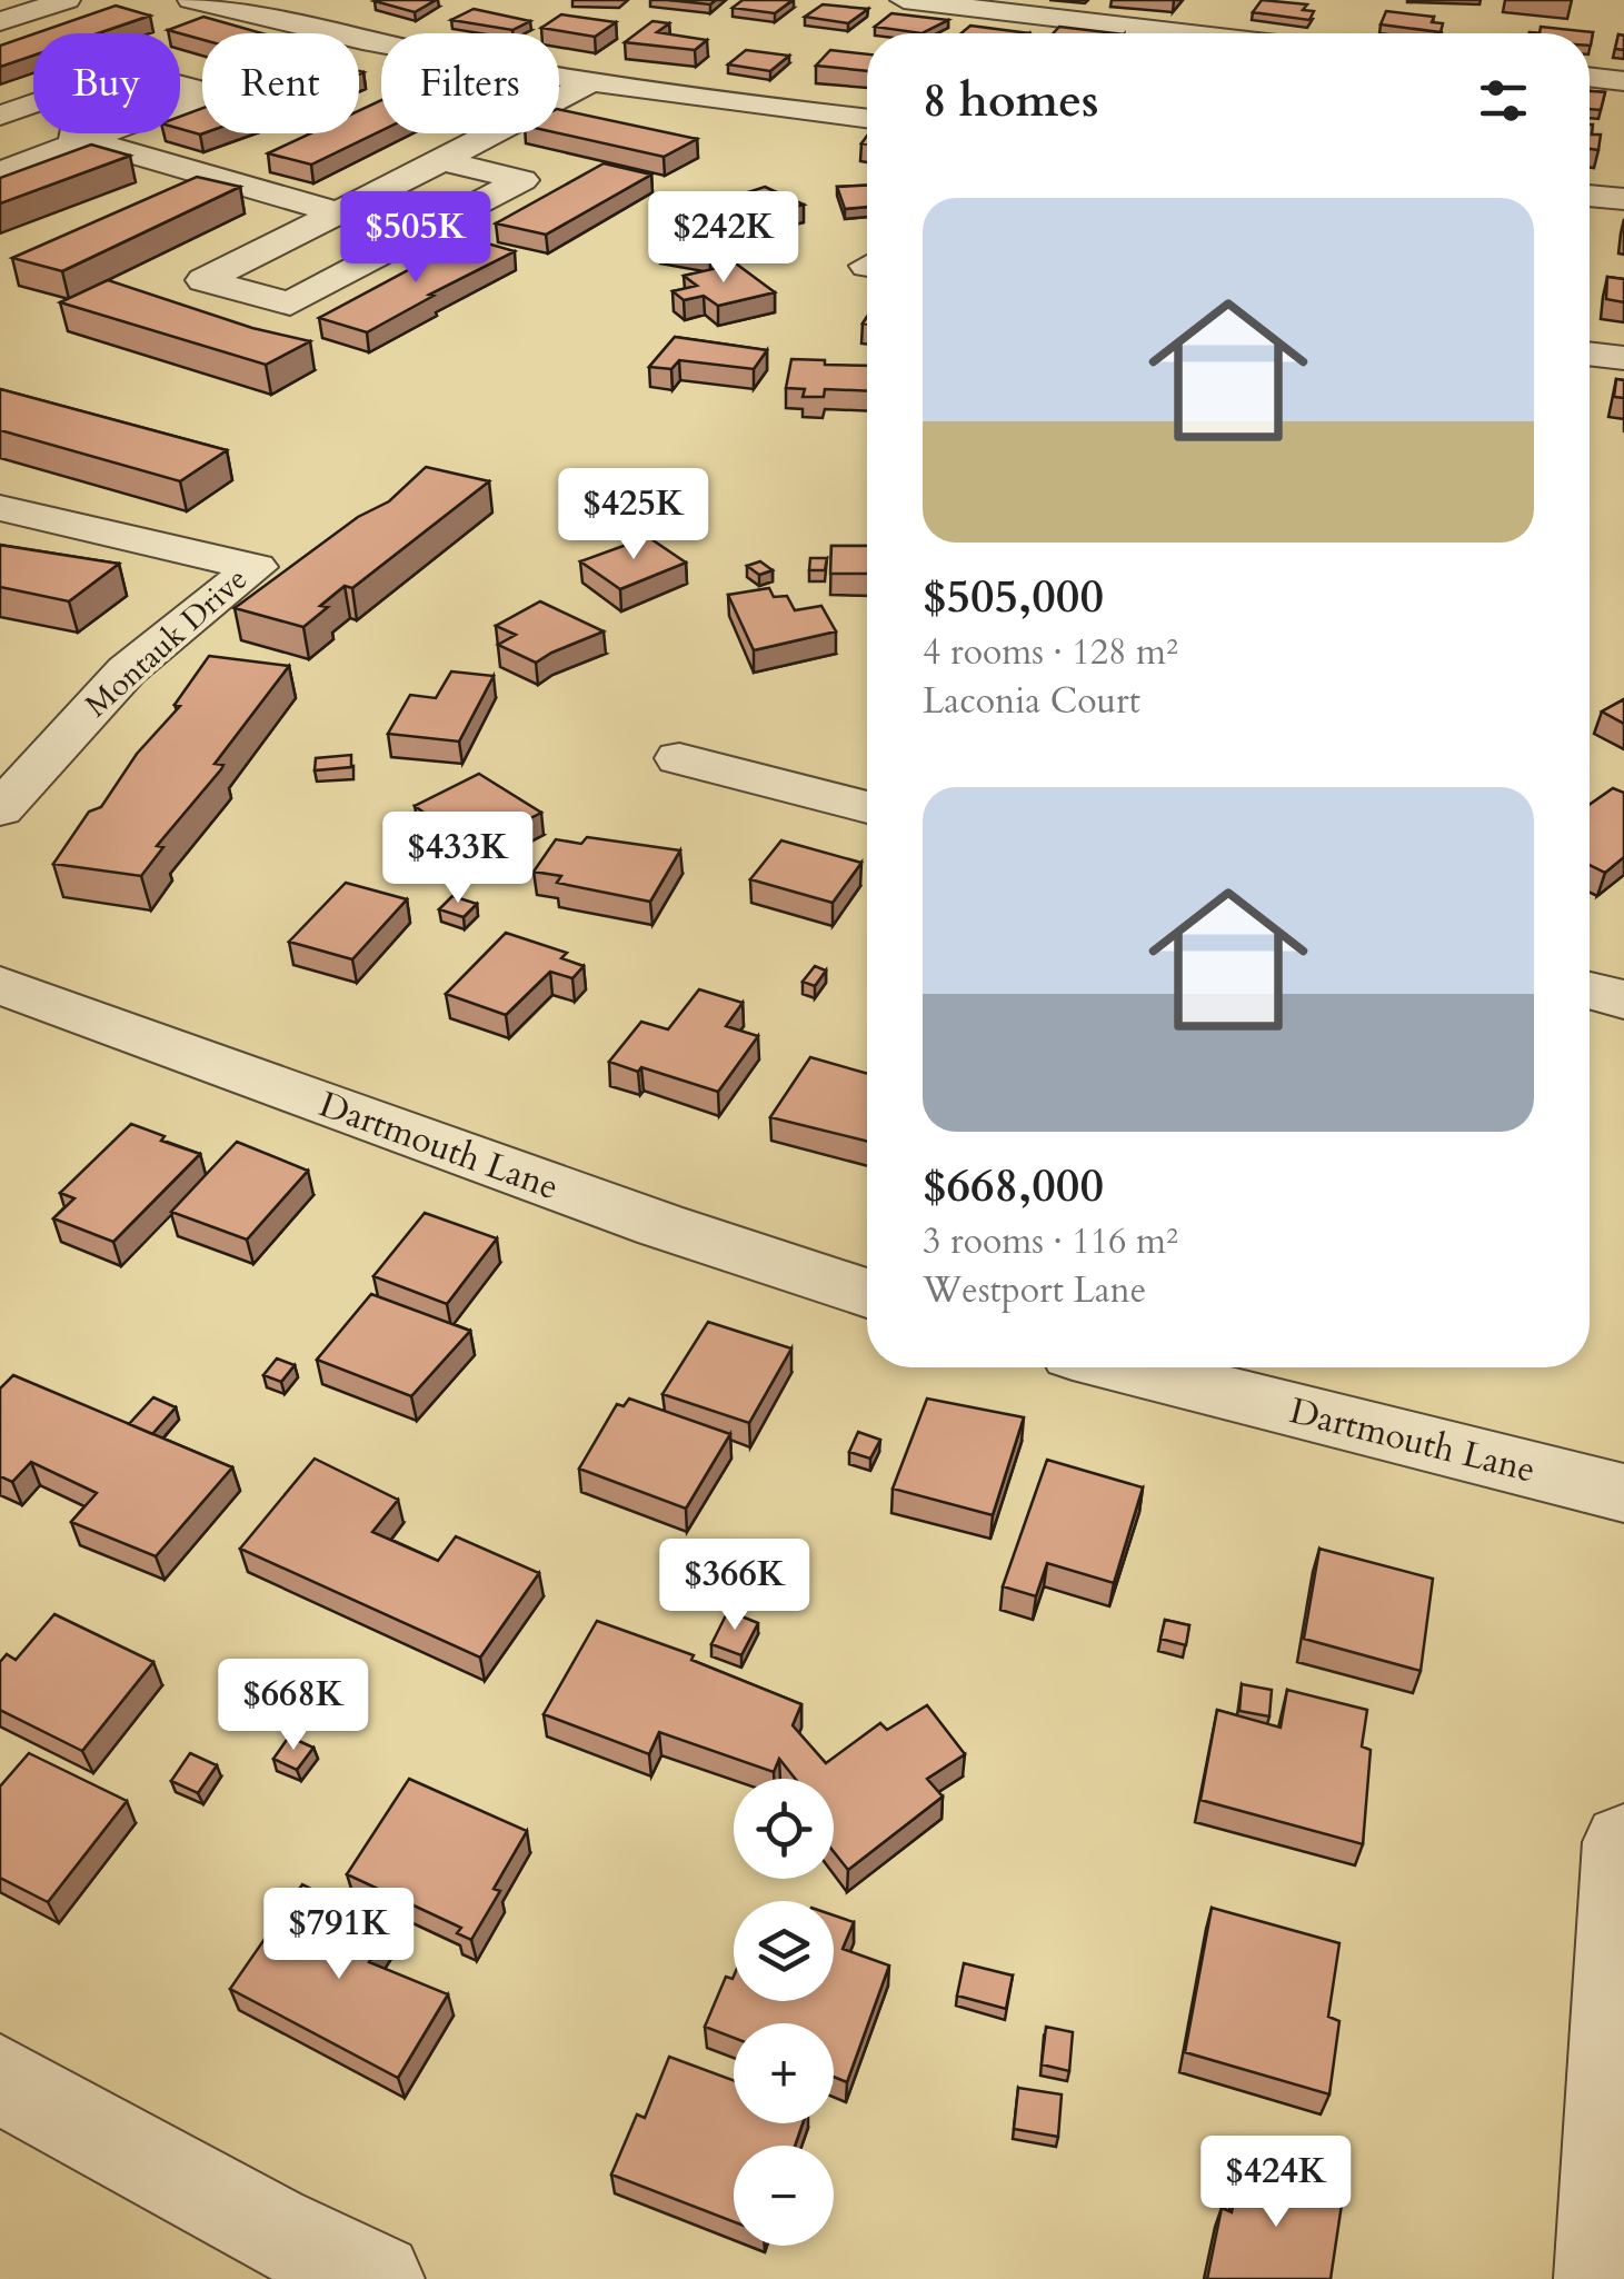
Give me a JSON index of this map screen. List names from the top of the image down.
{
  "streets": {
    "street": ["Montauk Drive", "Dartmouth Lane"]
  },
  "page": {
    "chip": ["Buy", "Rent", "Filters"],
    "heading": "8 homes",
    "list": [
      {
        "name": "$505,000",
        "note": "4 rooms · 128 m² · Laconia Court"
      },
      {
        "name": "$668,000",
        "note": "3 rooms · 116 m² · Westport Lane"
      }
    ],
    "price": [
      "$505K",
      "$242K",
      "$425K",
      "$433K",
      "$366K",
      "$668K",
      "$791K",
      "$424K"
    ],
    "map_buttons": ["+", "−"]
  }
}
